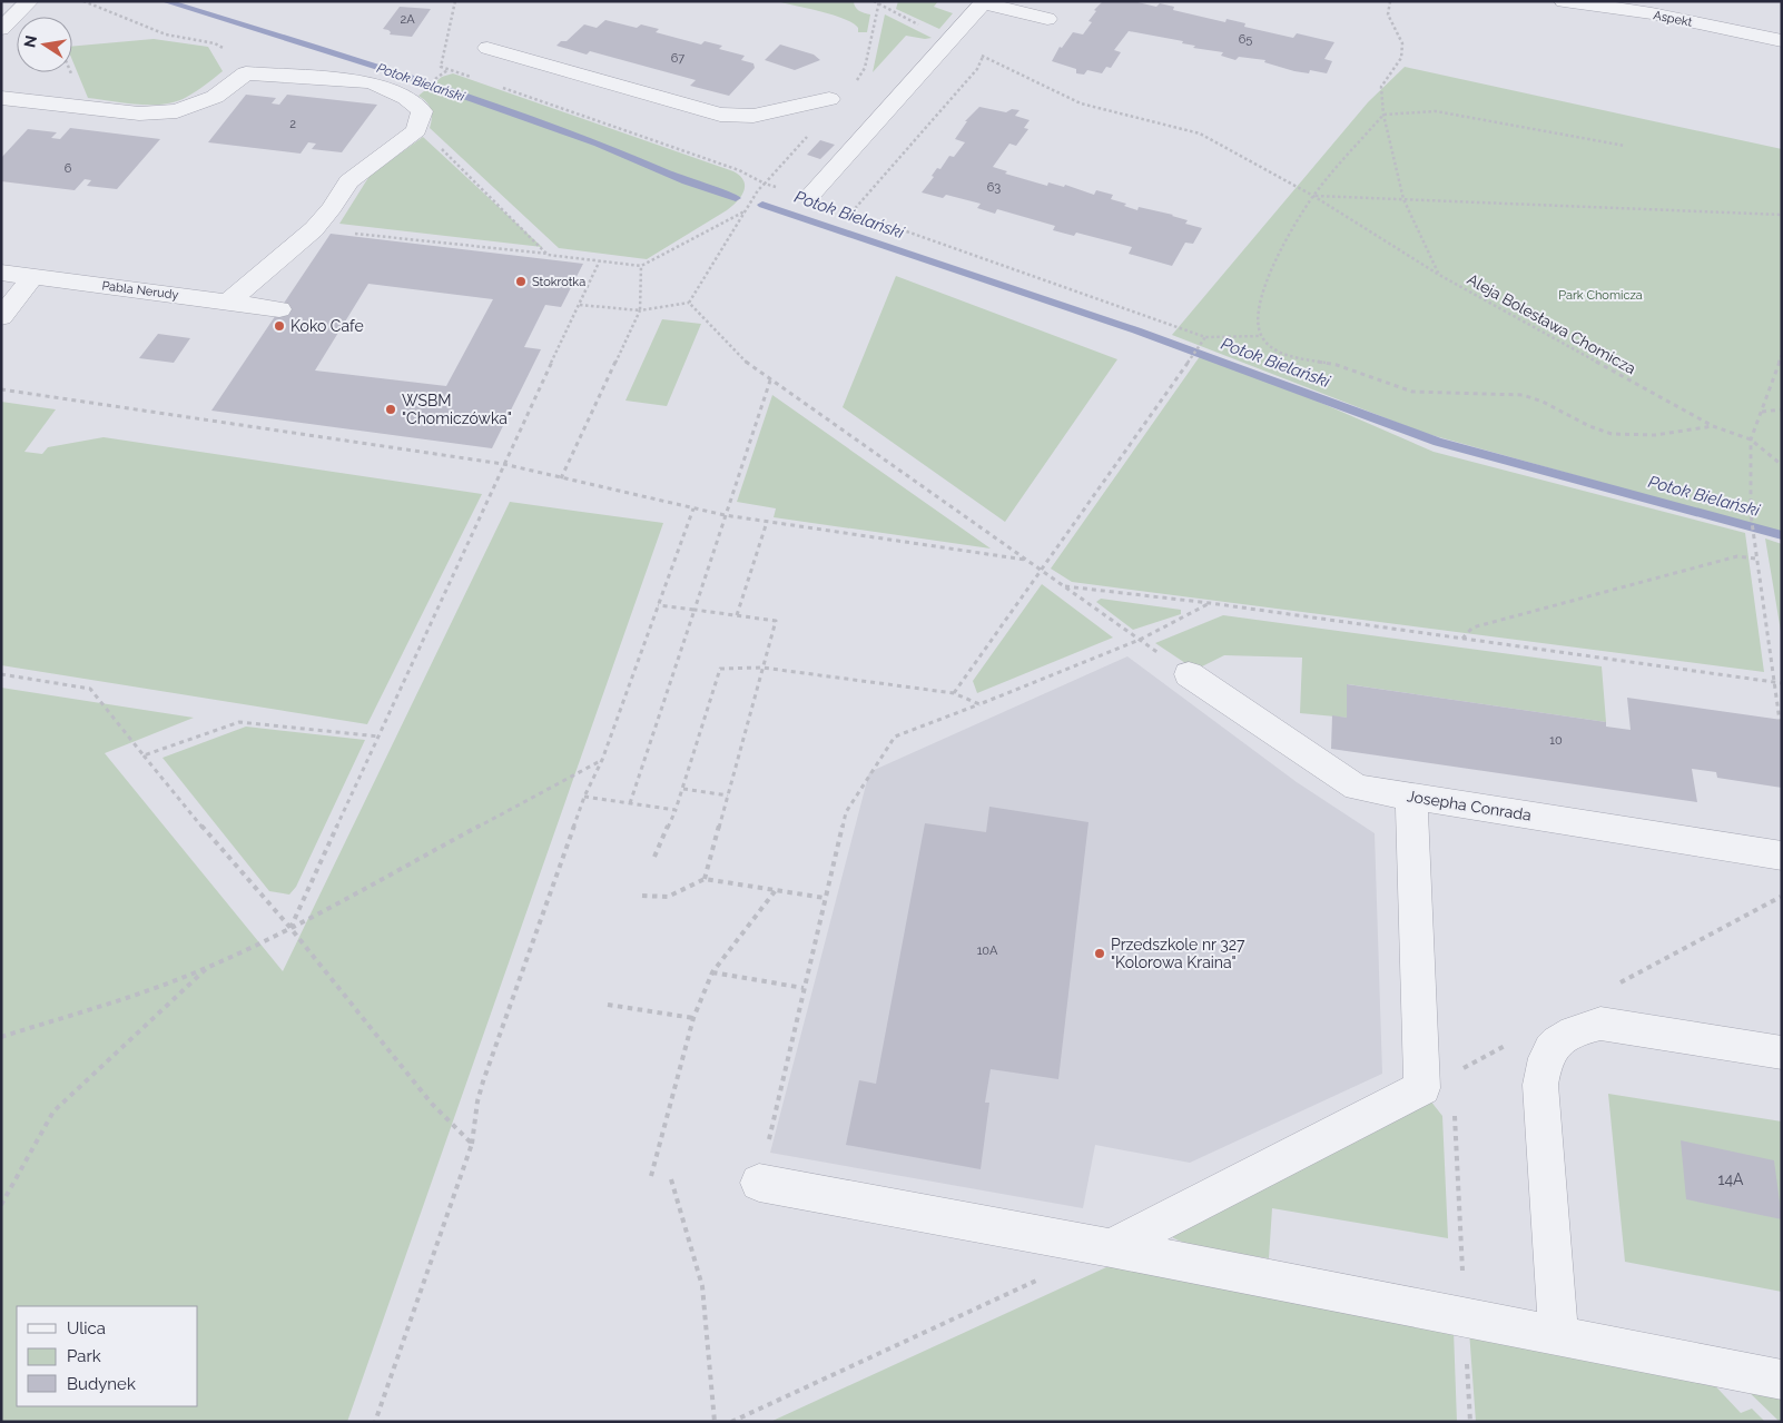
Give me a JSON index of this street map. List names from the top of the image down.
{
  "streets": {
    "street": ["Aspekt", "Pabla Nerudy", "Josepha Conrada"],
    "path": ["Aleja Bolesława Chomicza"]
  },
  "water": ["Potok Bielański"],
  "parks": ["Park Chomicza"],
  "places": [
    "Stokrotka",
    "Koko Cafe",
    "WSBM \"Chomiczówka\"",
    "Przedszkole nr 327 \"Kolorowa Kraina\""
  ],
  "house_numbers": [
    "2A",
    "65",
    "67",
    "2",
    "6",
    "63",
    "10",
    "10A",
    "14A"
  ],
  "legend": ["Ulica", "Park", "Budynek"],
  "north": "left"
}
